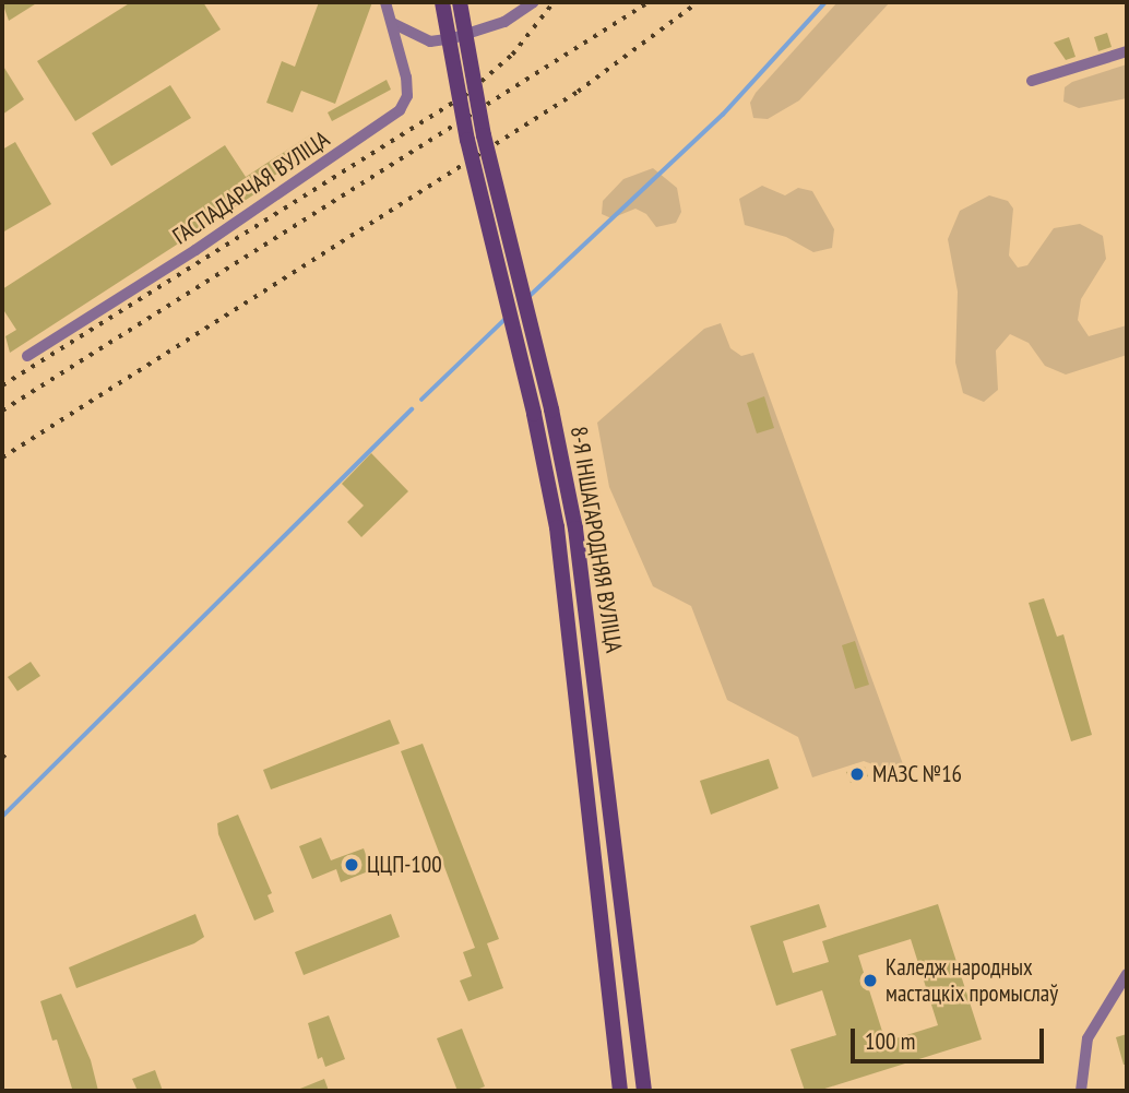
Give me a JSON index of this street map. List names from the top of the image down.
{
  "streets": {
    "main road": ["8-Я ІНШАГАРОДНЯЯ ВУЛІЦА"],
    "street": ["ГАСПАДАРЧАЯ ВУЛІЦА"]
  },
  "places": ["МАЗС №16", "ЦЦП-100", "Каледж народных мастацкіх промыслаў"],
  "scale_bar": "100 m"
}
